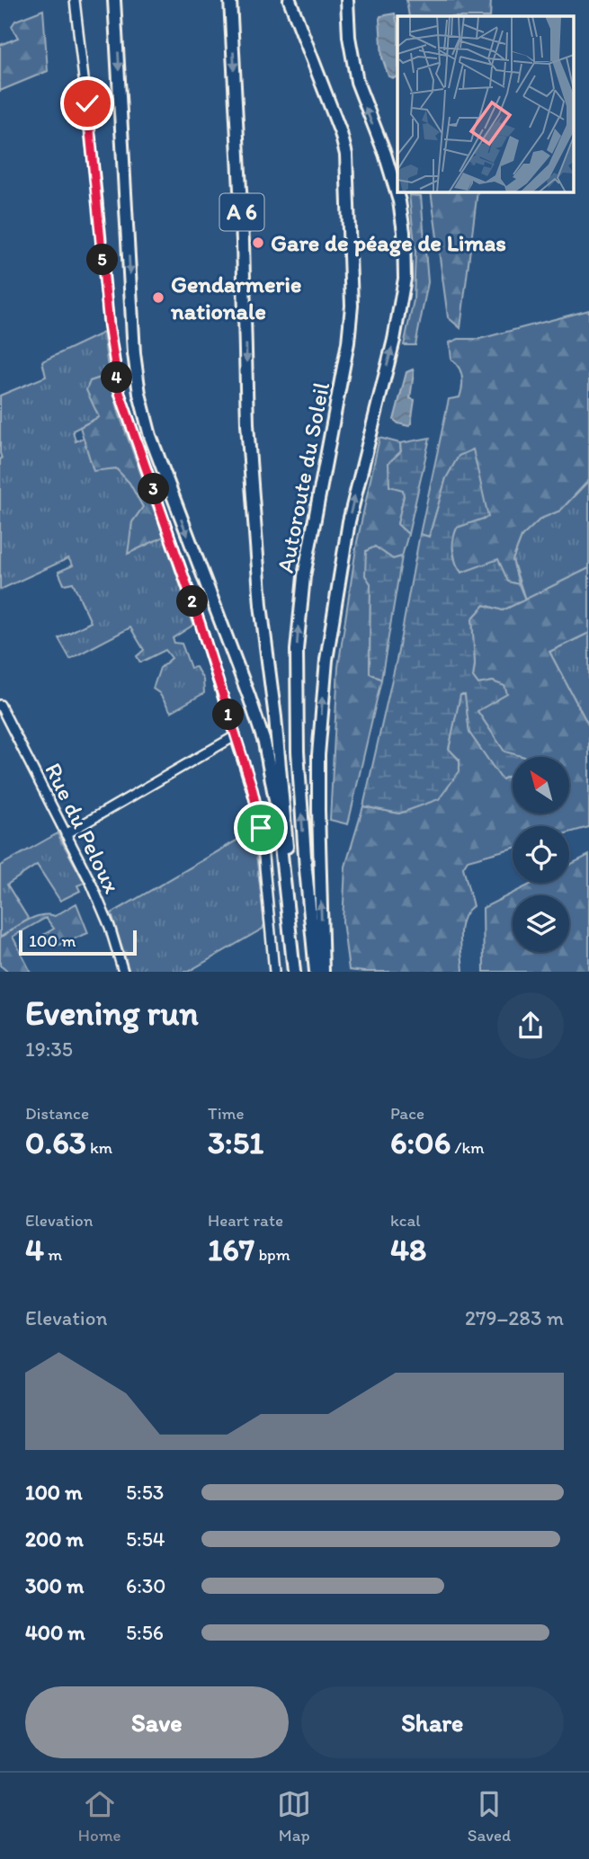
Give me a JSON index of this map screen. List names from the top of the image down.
{
  "streets": {
    "highway": ["A 6", "Autoroute du Soleil"],
    "street": ["Rue du Peloux"]
  },
  "places": ["Gare de péage de Limas", "Gendarmerie nationale"],
  "scale_bar": "100 m",
  "north": "top left",
  "page": {
    "pins": [
      "5",
      "4",
      "3",
      "2",
      "1"
    ],
    "scale": "100 m",
    "heading": ["Evening run", "19:35"],
    "stats": [
      ["Distance", "0.63 km"],
      ["Time", "3:51"],
      ["Pace", "6:06 /km"],
      ["Elevation", "4 m"],
      ["Heart rate", "167 bpm"],
      ["kcal", "48"]
    ],
    "chart": ["Elevation", "279–283 m"],
    "list": [
      {
        "name": "100 m",
        "note": "5:53"
      },
      {
        "name": "200 m",
        "note": "5:54"
      },
      {
        "name": "300 m",
        "note": "6:30"
      },
      {
        "name": "400 m",
        "note": "5:56"
      }
    ],
    "buttons": ["Save", "Share"],
    "tabs": ["Home", "Map", "Saved"]
  }
}
